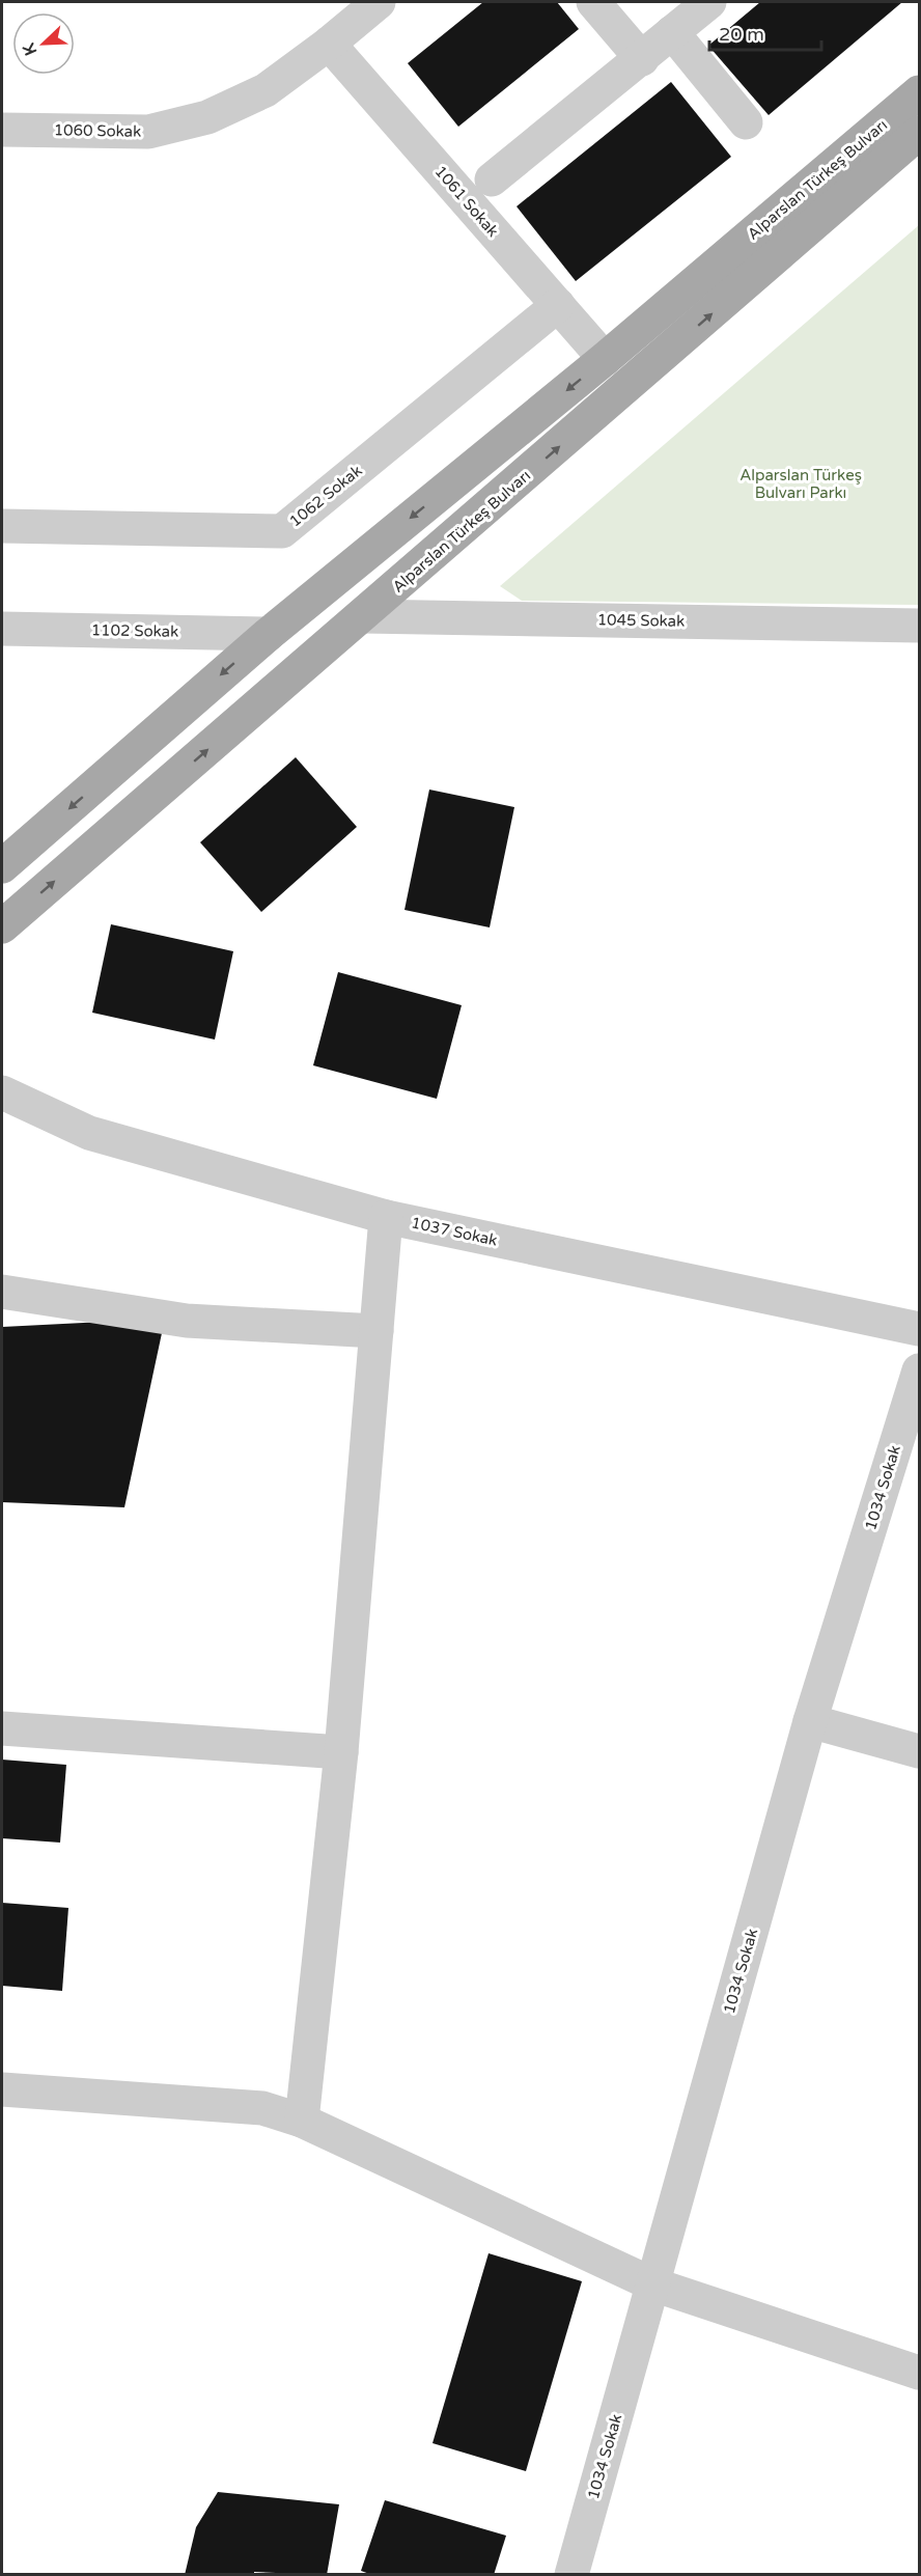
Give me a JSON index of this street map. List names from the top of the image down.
{
  "streets": {
    "main road": ["Alparslan Türkeş Bulvarı"],
    "street": [
      "1060 Sokak",
      "1061 Sokak",
      "1062 Sokak",
      "1045 Sokak",
      "1102 Sokak",
      "1037 Sokak",
      "1034 Sokak"
    ]
  },
  "crossings": [
    ["1060 Sokak", "1061 Sokak"],
    ["Alparslan Türkeş Bulvarı", "1061 Sokak"],
    ["Alparslan Türkeş Bulvarı", "1045 Sokak"],
    ["Alparslan Türkeş Bulvarı", "1102 Sokak"],
    ["1061 Sokak", "1062 Sokak"]
  ],
  "parks": ["Alparslan Türkeş Bulvarı Parkı"],
  "scale_bar": "20 m",
  "north": "bottom left"
}
